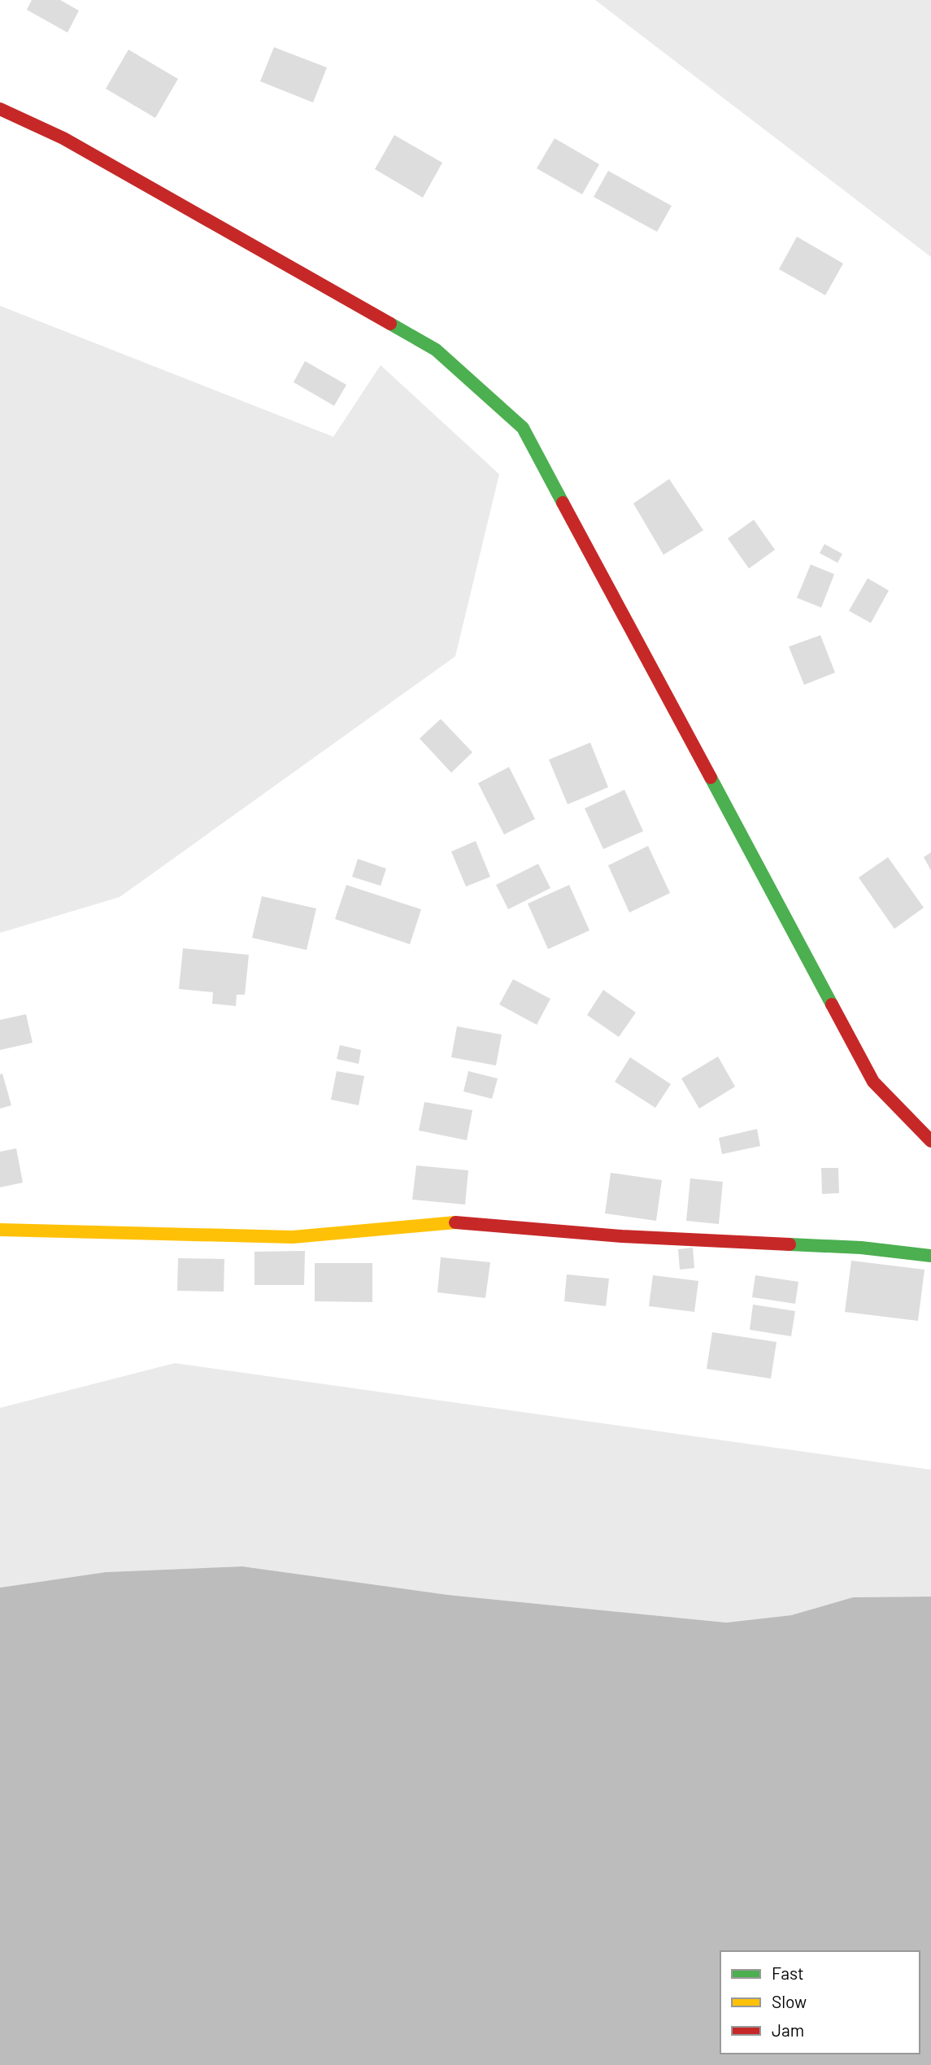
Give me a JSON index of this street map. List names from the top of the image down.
{
  "legend": ["Fast", "Slow", "Jam"]
}
